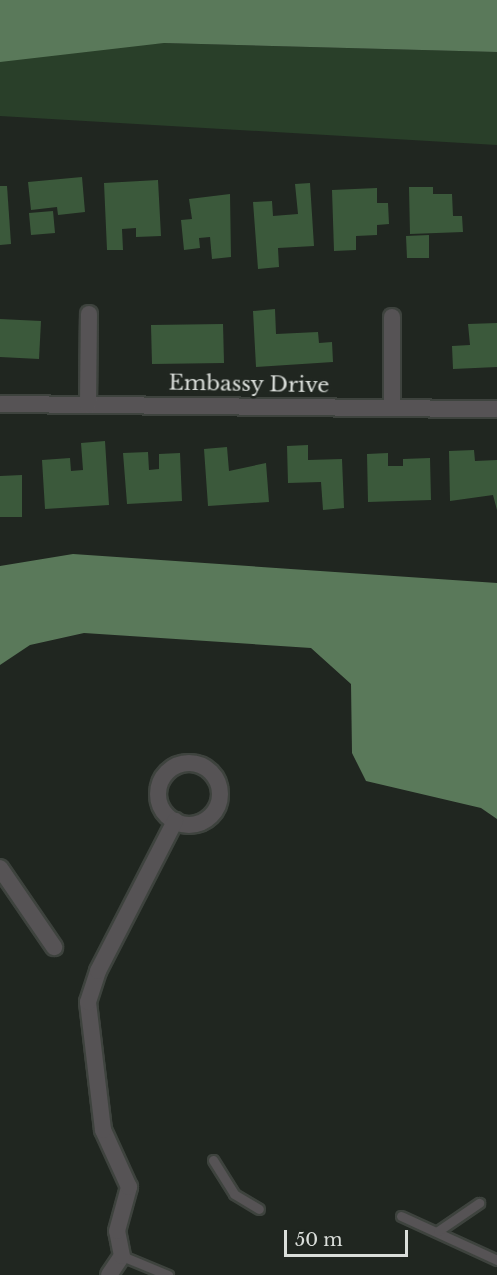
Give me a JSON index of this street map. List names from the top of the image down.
{
  "streets": {
    "street": ["Embassy Drive"]
  },
  "scale_bar": "50 m"
}
